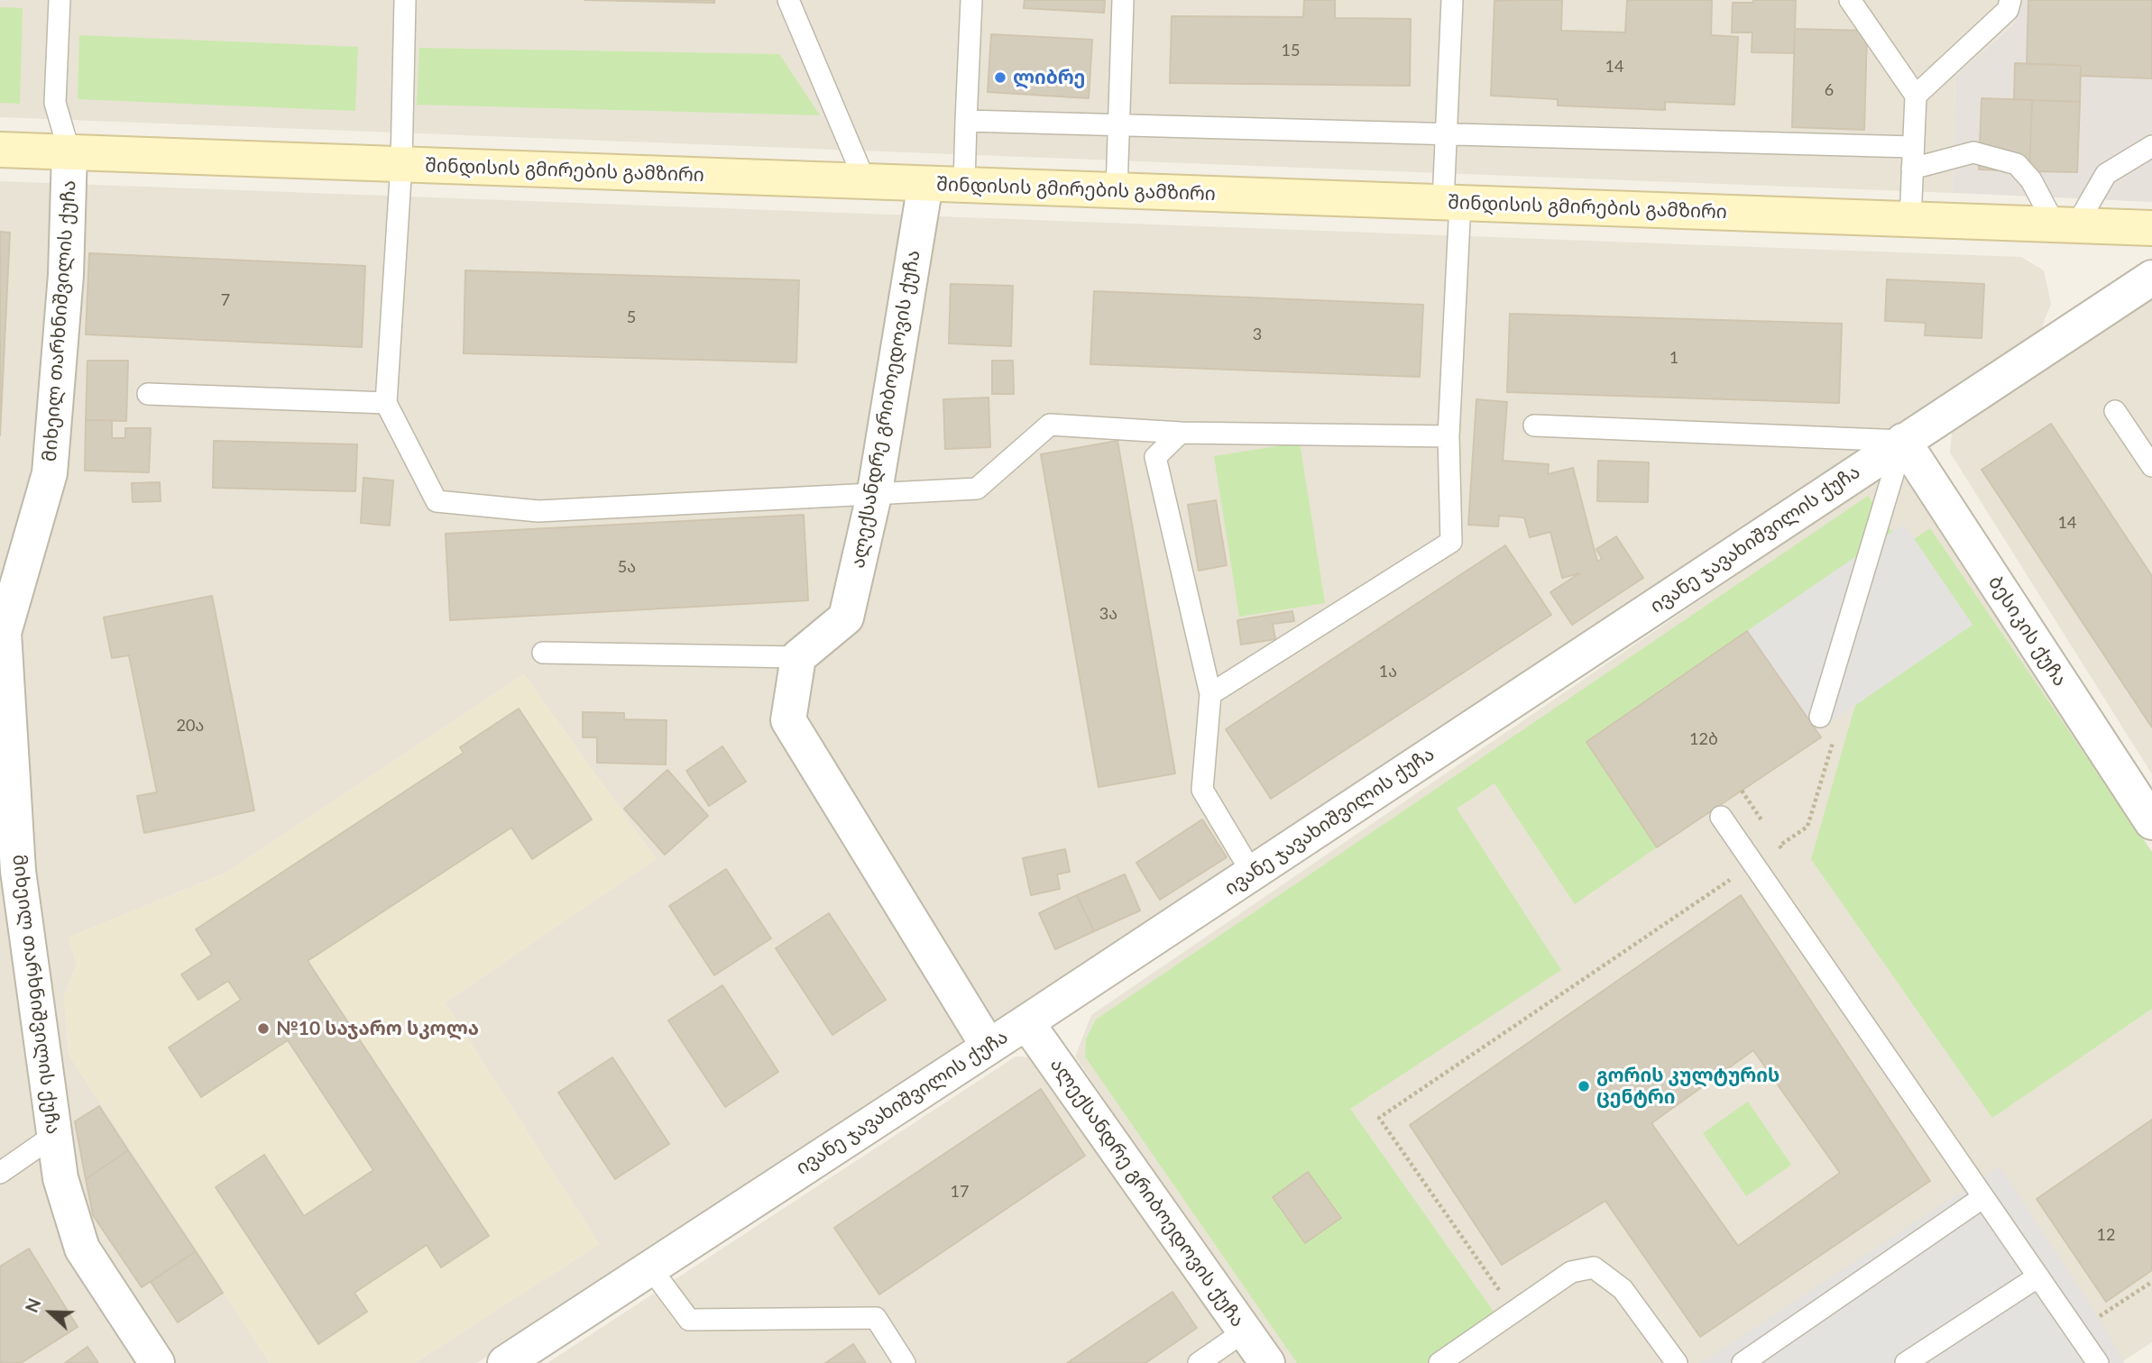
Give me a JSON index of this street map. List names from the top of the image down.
{
  "streets": {
    "main road": ["შინდისის გმირების გამზირი"],
    "street": [
      "მიხეილ თარხნიშვილის ქუჩა",
      "ალექსანდრე გრიბოედოვის ქუჩა",
      "ივანე ჯავახიშვილის ქუჩა",
      "ბესიკის ქუჩა"
    ]
  },
  "crossings": [
    ["შინდისის გმირების გამზირი", "მიხეილ თარხნიშვილის ქუჩა"],
    ["შინდისის გმირების გამზირი", "ალექსანდრე გრიბოედოვის ქუჩა"],
    ["ალექსანდრე გრიბოედოვის ქუჩა", "ივანე ჯავახიშვილის ქუჩა"],
    ["ივანე ჯავახიშვილის ქუჩა", "ბესიკის ქუჩა"]
  ],
  "places": ["ლიბრე", "№10 საჯარო სკოლა", "გორის კულტურის ცენტრი"],
  "house_numbers": [
    "15",
    "14",
    "6",
    "7",
    "5",
    "3",
    "1",
    "14",
    "5ა",
    "3ა",
    "1ა",
    "20ა",
    "12ბ",
    "17",
    "12"
  ],
  "north": "left"
}
